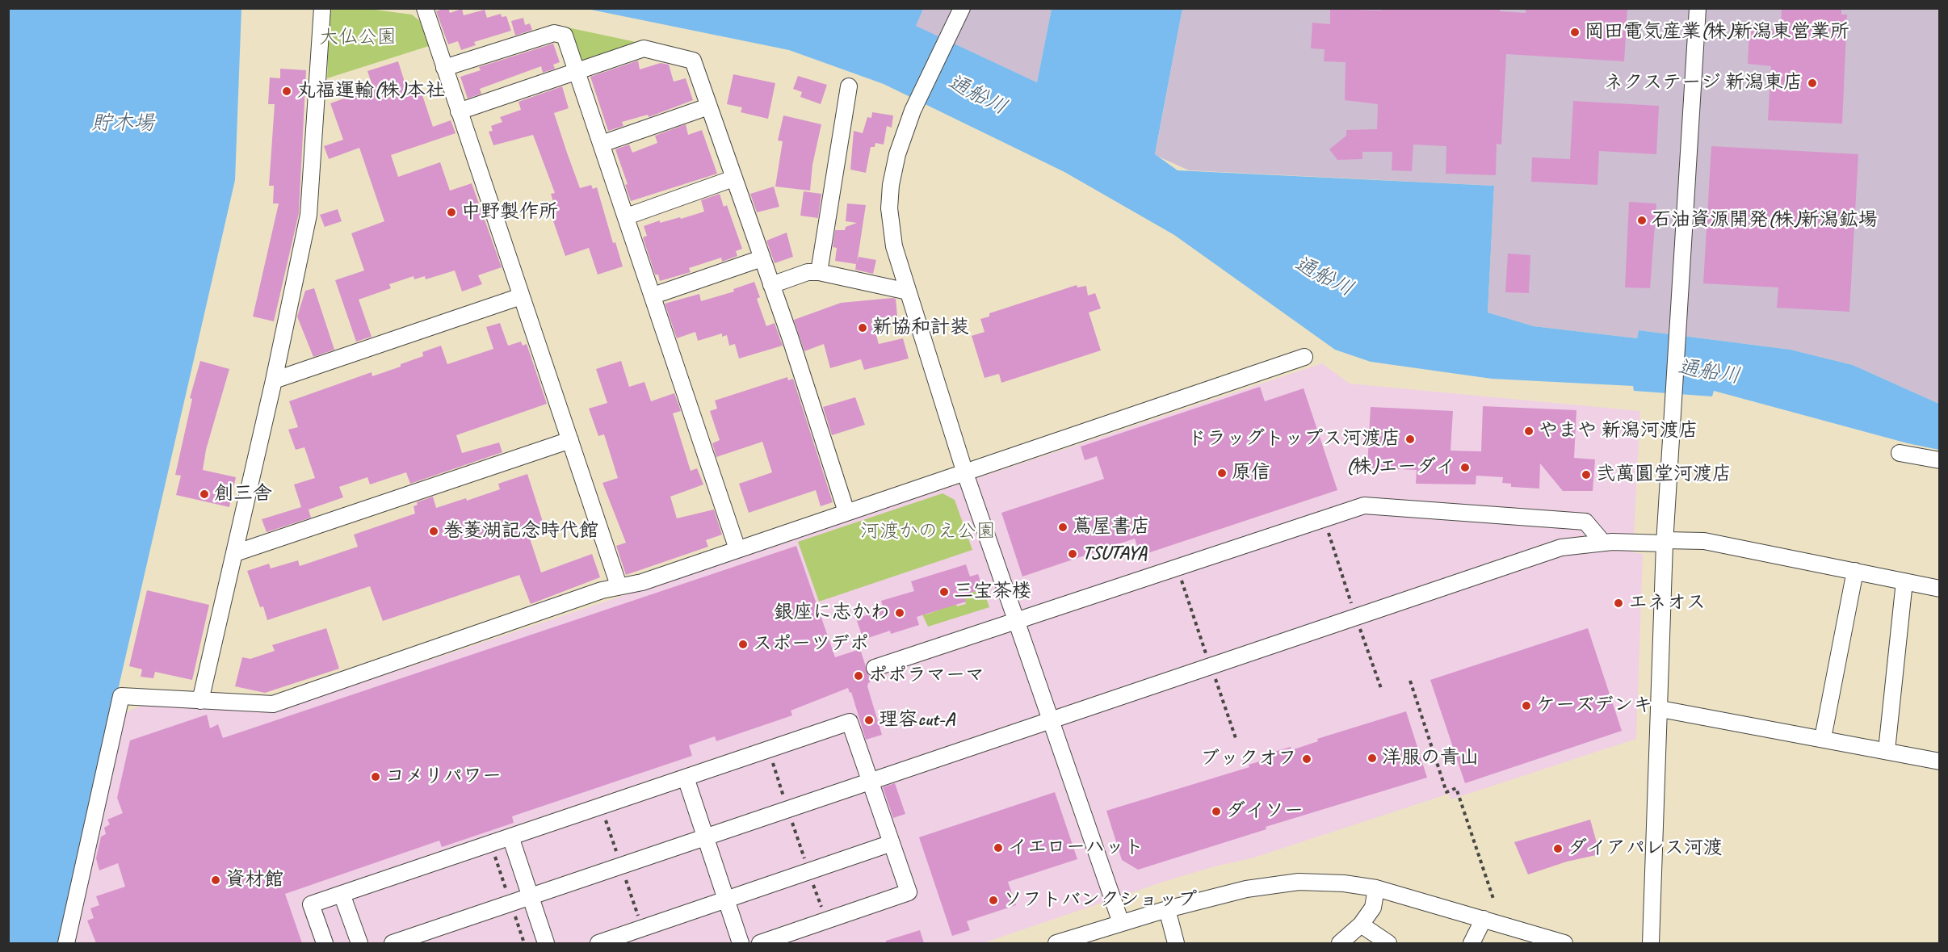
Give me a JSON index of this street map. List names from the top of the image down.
{
  "water": ["通船川", "貯木場"],
  "parks": ["大仏公園", "河渡かのえ公園"],
  "places": [
    "岡田電気産業(株)新潟東営業所",
    "ネクステージ 新潟東店",
    "丸福運輸(株)本社",
    "中野製作所",
    "石油資源開発(株)新潟鉱場",
    "新協和計装",
    "やまや 新潟河渡店",
    "ドラッグトップス河渡店",
    "(株)エーダイ",
    "原信",
    "弐萬圓堂河渡店",
    "創三舎",
    "蔦屋書店",
    "巻菱湖記念時代館",
    "TSUTAYA",
    "三宝茶楼",
    "エネオス",
    "銀座に志かわ",
    "スポーツデポ",
    "ポポラマーマ",
    "ケーズデンキ",
    "理容cut-A",
    "洋服の青山",
    "ブックオフ",
    "コメリパワー",
    "ダイソー",
    "イエローハット",
    "ダイアパレス河渡",
    "資材館",
    "ソフトバンクショップ"
  ]
}
